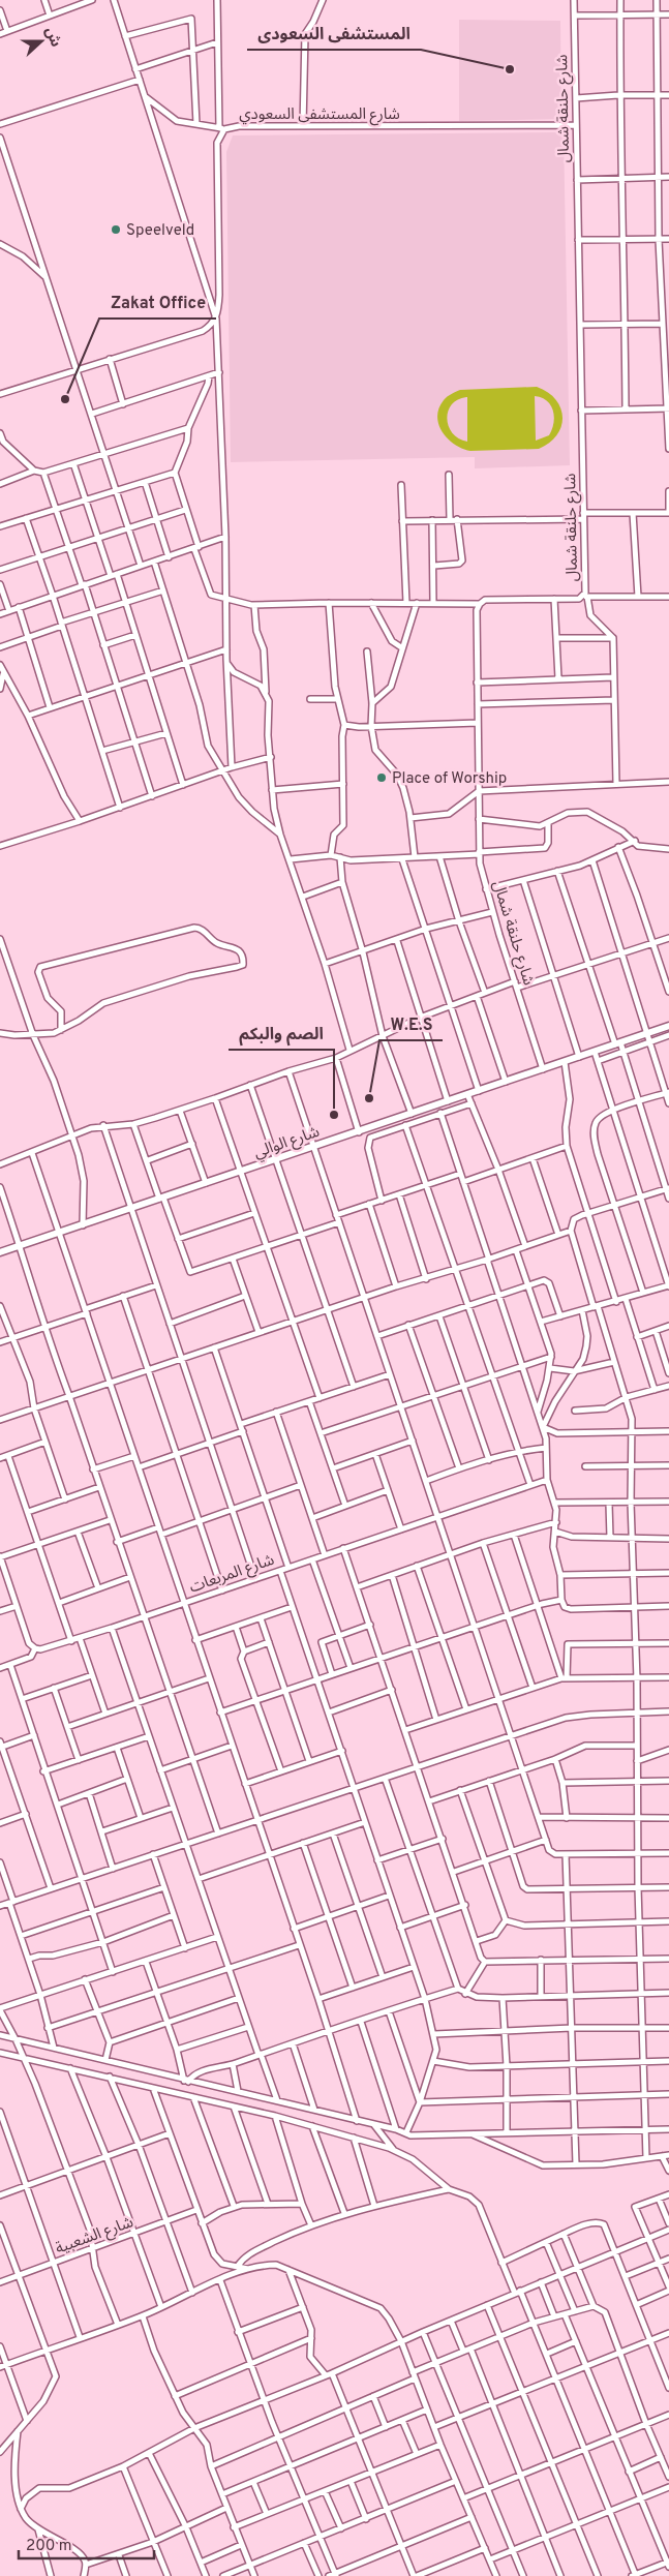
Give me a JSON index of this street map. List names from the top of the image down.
{
  "streets": {
    "main road": ["شارع الوالي"],
    "street": [
      "شارع حلنقة شمال",
      "شارع المستشفى السعودي",
      "شارع المربعات",
      "شارع الشعبية"
    ]
  },
  "crossings": [
    ["شارع حلنقة شمال", "شارع المستشفى السعودي"],
    ["شارع حلنقة شمال", "شارع الوالي"]
  ],
  "places": [
    "المستشفى السعودى",
    "Speelveld",
    "Zakat Office",
    "Place of Worship",
    "W.E.S",
    "الصم والبكم"
  ],
  "scale_bar": "200 m",
  "north": "right"
}
